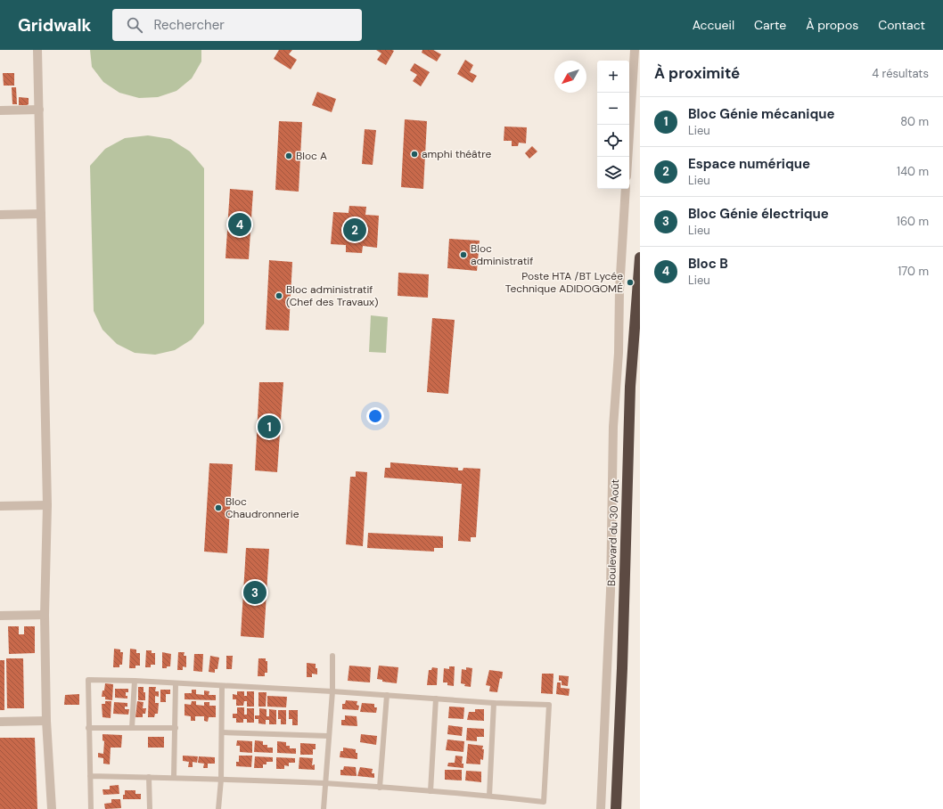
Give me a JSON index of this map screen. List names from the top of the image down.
{
  "streets": {
    "highway": ["Boulevard du 30 Août"]
  },
  "places": [
    "amphi théâtre",
    "Bloc A",
    "Bloc administratif",
    "Poste HTA /BT Lycée Technique ADIDOGOMÉ",
    "Bloc administratif (Chef des Travaux)",
    "Bloc Chaudronnerie"
  ],
  "north": "bottom left",
  "page": {
    "header": "Gridwalk",
    "search": "Rechercher",
    "nav": [
      "Accueil",
      "Carte",
      "À propos",
      "Contact"
    ],
    "heading": ["À proximité", "4 résultats"],
    "map_buttons": ["+", "−"],
    "list": [
      {
        "mark": "1",
        "name": "Bloc Génie mécanique",
        "note": "Lieu",
        "value": "80 m"
      },
      {
        "mark": "2",
        "name": "Espace numérique",
        "note": "Lieu",
        "value": "140 m"
      },
      {
        "mark": "3",
        "name": "Bloc Génie électrique",
        "note": "Lieu",
        "value": "160 m"
      },
      {
        "mark": "4",
        "name": "Bloc B",
        "note": "Lieu",
        "value": "170 m"
      }
    ],
    "pins": [
      "4",
      "2",
      "1",
      "3"
    ]
  }
}
